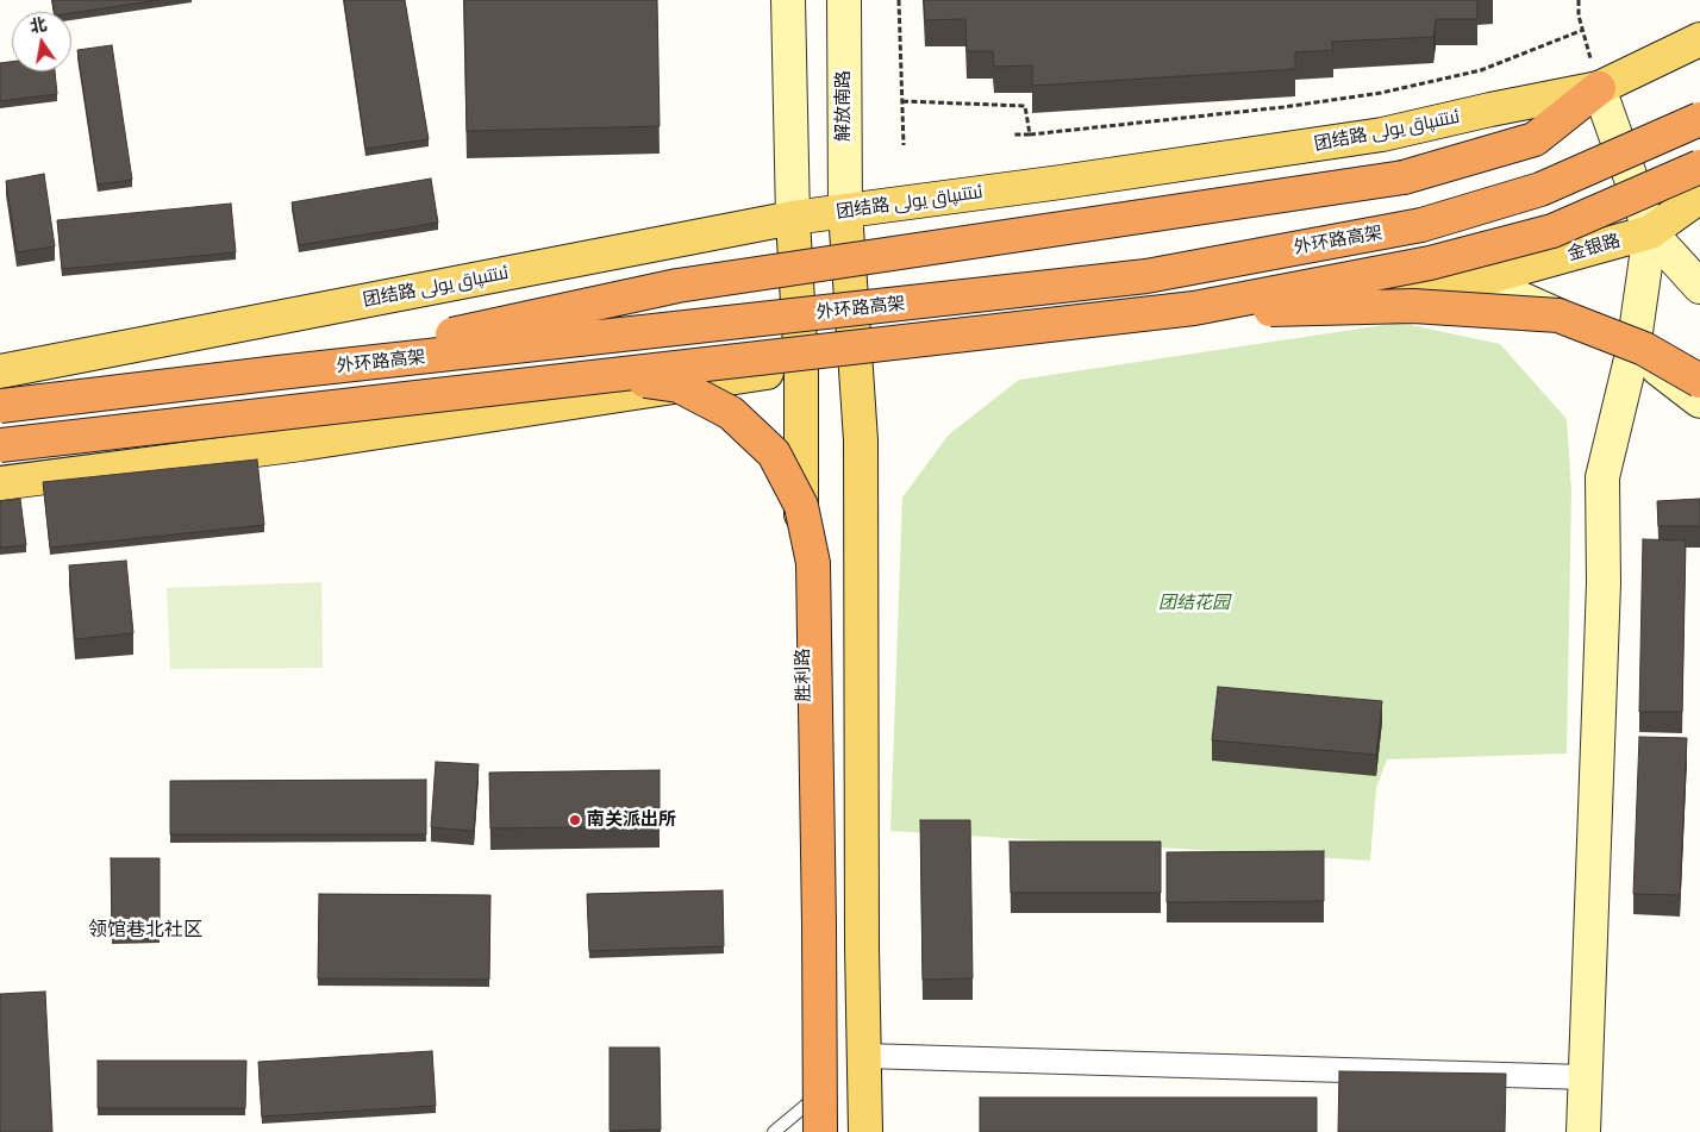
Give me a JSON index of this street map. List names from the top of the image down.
{
  "streets": {
    "highway": ["外环路高架"],
    "main road": [
      "解放南路",
      "团结路 ئىتتىپاق يولى",
      "金银路",
      "胜利路"
    ]
  },
  "crossings": [
    ["解放南路", "团结路 ئىتتىپاق يولى"],
    ["团结路 ئىتتىپاق يولى", "胜利路"]
  ],
  "districts": ["领馆巷北社区"],
  "parks": ["团结花园"],
  "places": ["南关派出所"],
  "north": "top"
}
